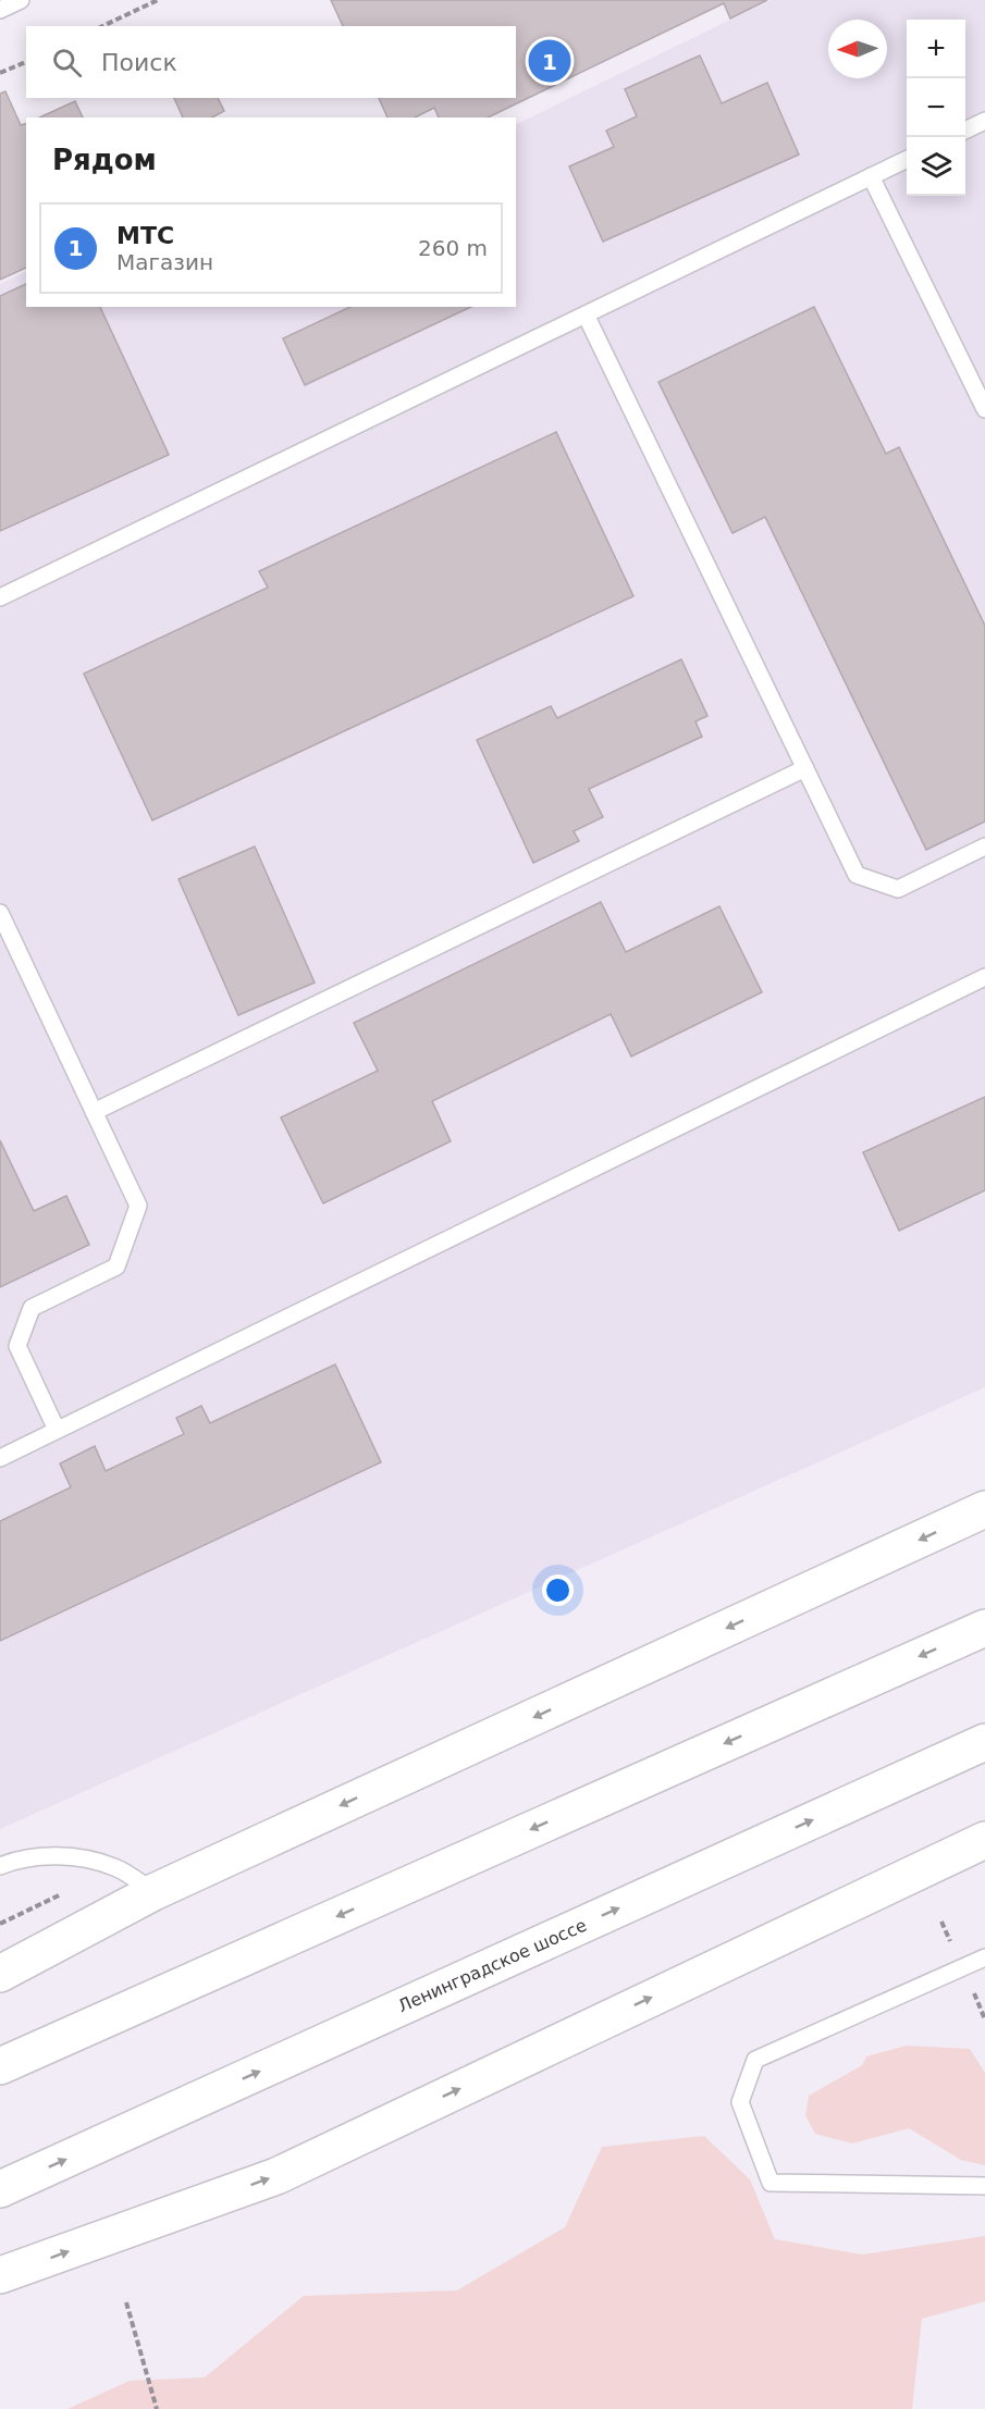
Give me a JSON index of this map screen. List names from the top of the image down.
{
  "streets": {
    "main road": ["Ленинградское шоссе"]
  },
  "north": "left",
  "page": {
    "map_buttons": ["+", "−"],
    "search": "Поиск",
    "pins": "1",
    "heading": "Рядом",
    "list": [
      {
        "mark": "1",
        "name": "МТС",
        "note": "Магазин",
        "value": "260 m"
      }
    ]
  }
}
